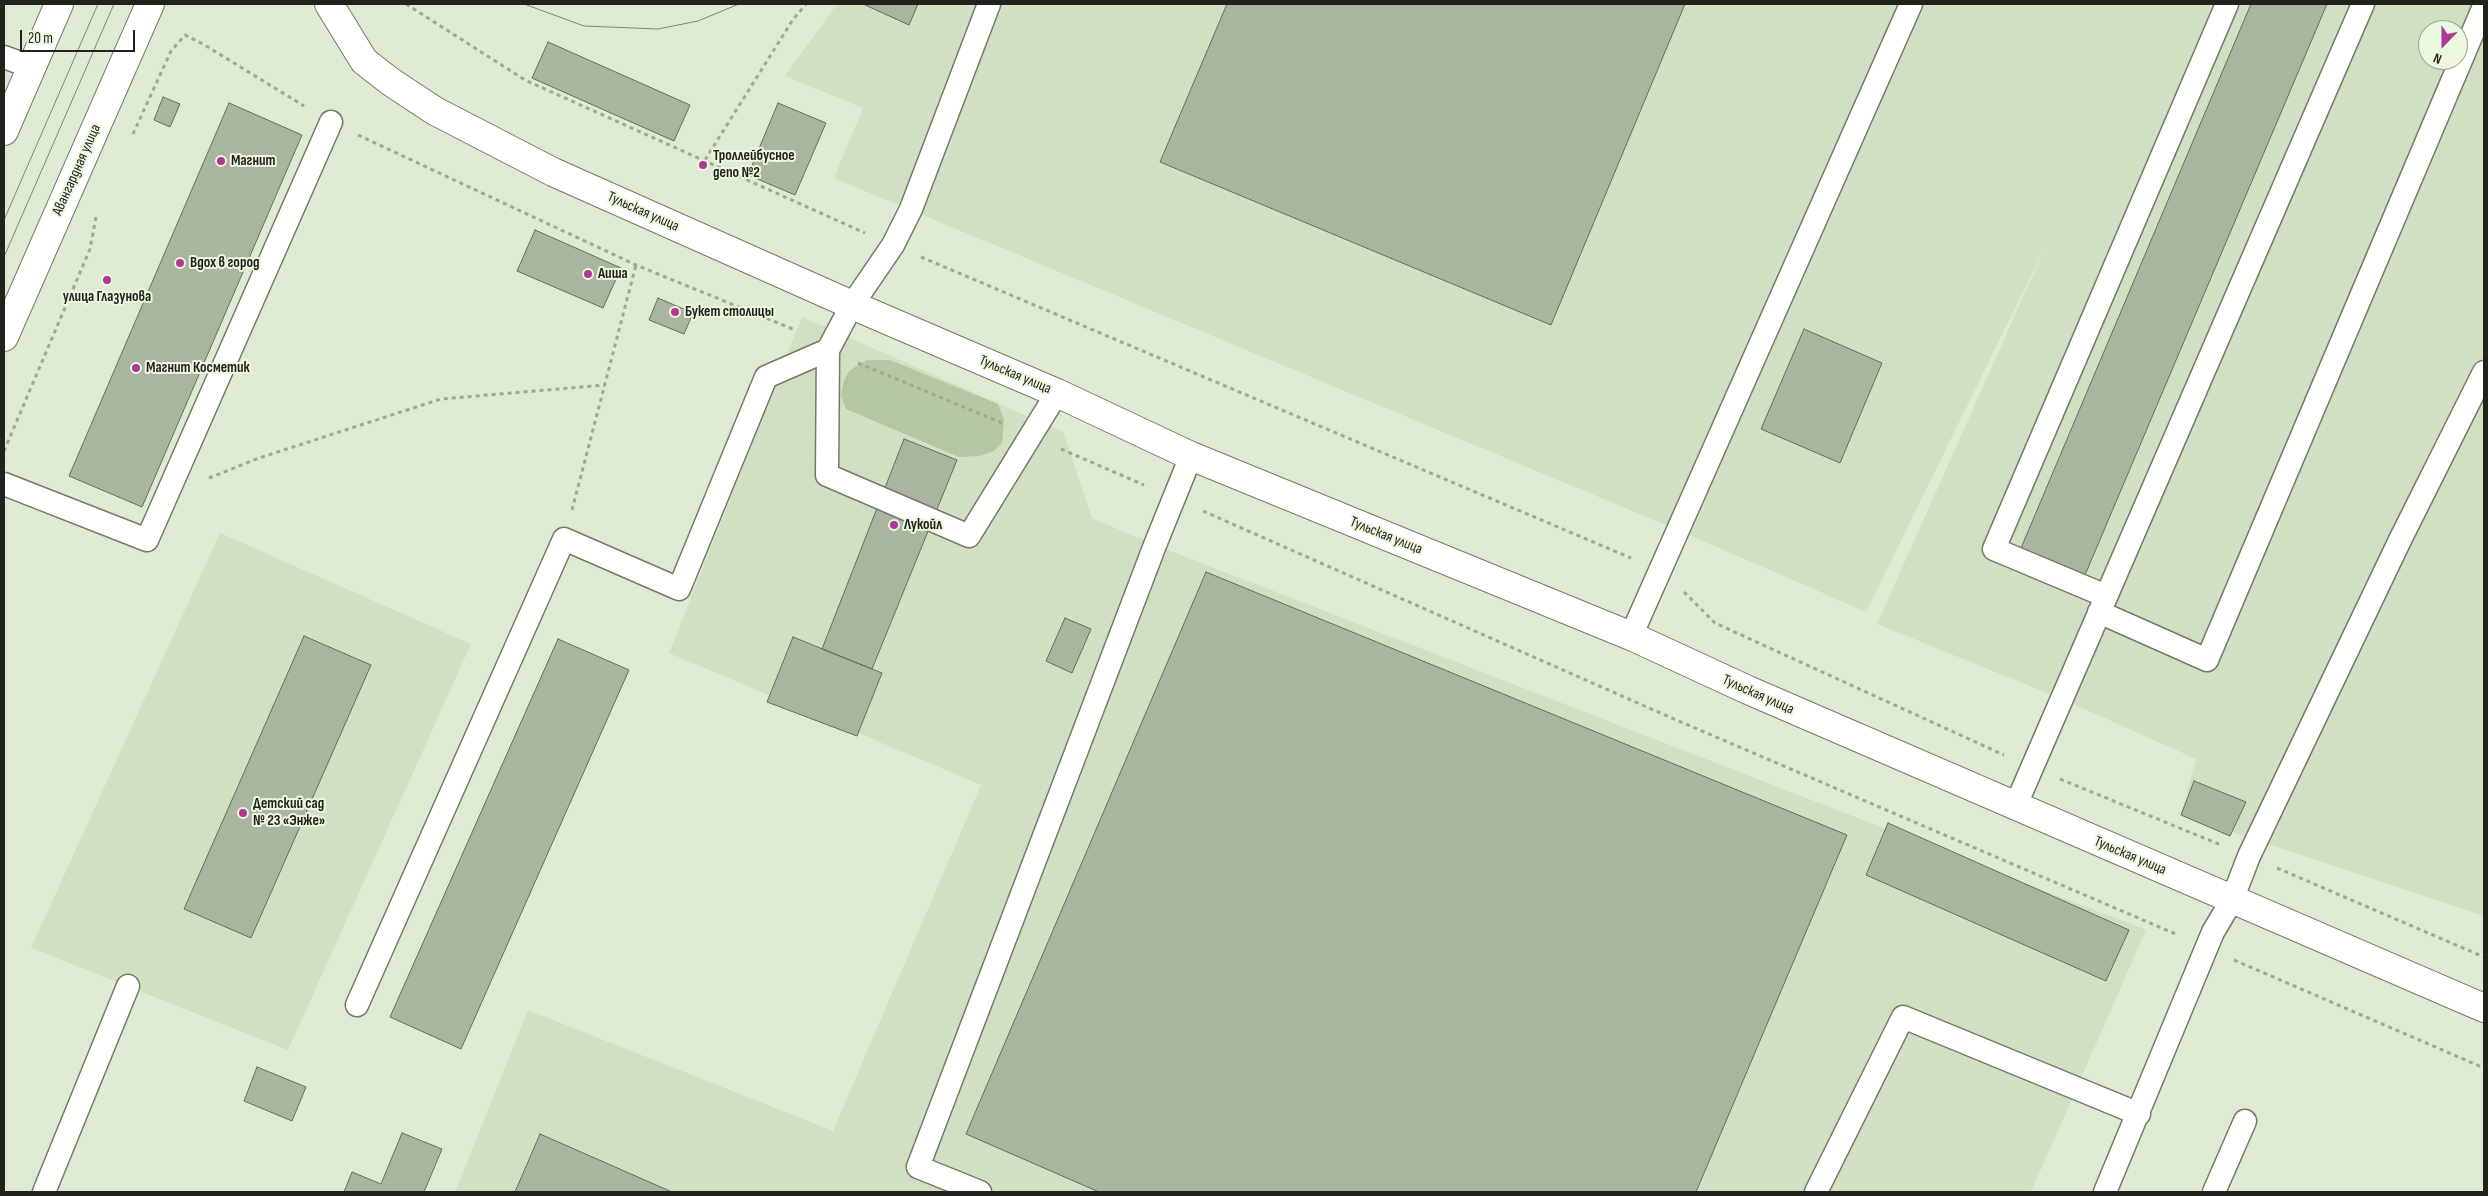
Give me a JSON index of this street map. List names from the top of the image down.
{
  "streets": {
    "main road": ["Авангардная улица", "Тульская улица"]
  },
  "places": [
    "Магнит",
    "Троллейбусное депо №2",
    "Вдох в город",
    "Аиша",
    "улица Глазунова",
    "Букет столицы",
    "Магнит Косметик",
    "Лукойл",
    "Детский сад № 23 «Энже»"
  ],
  "scale_bar": "20 m",
  "north": "bottom"
}
